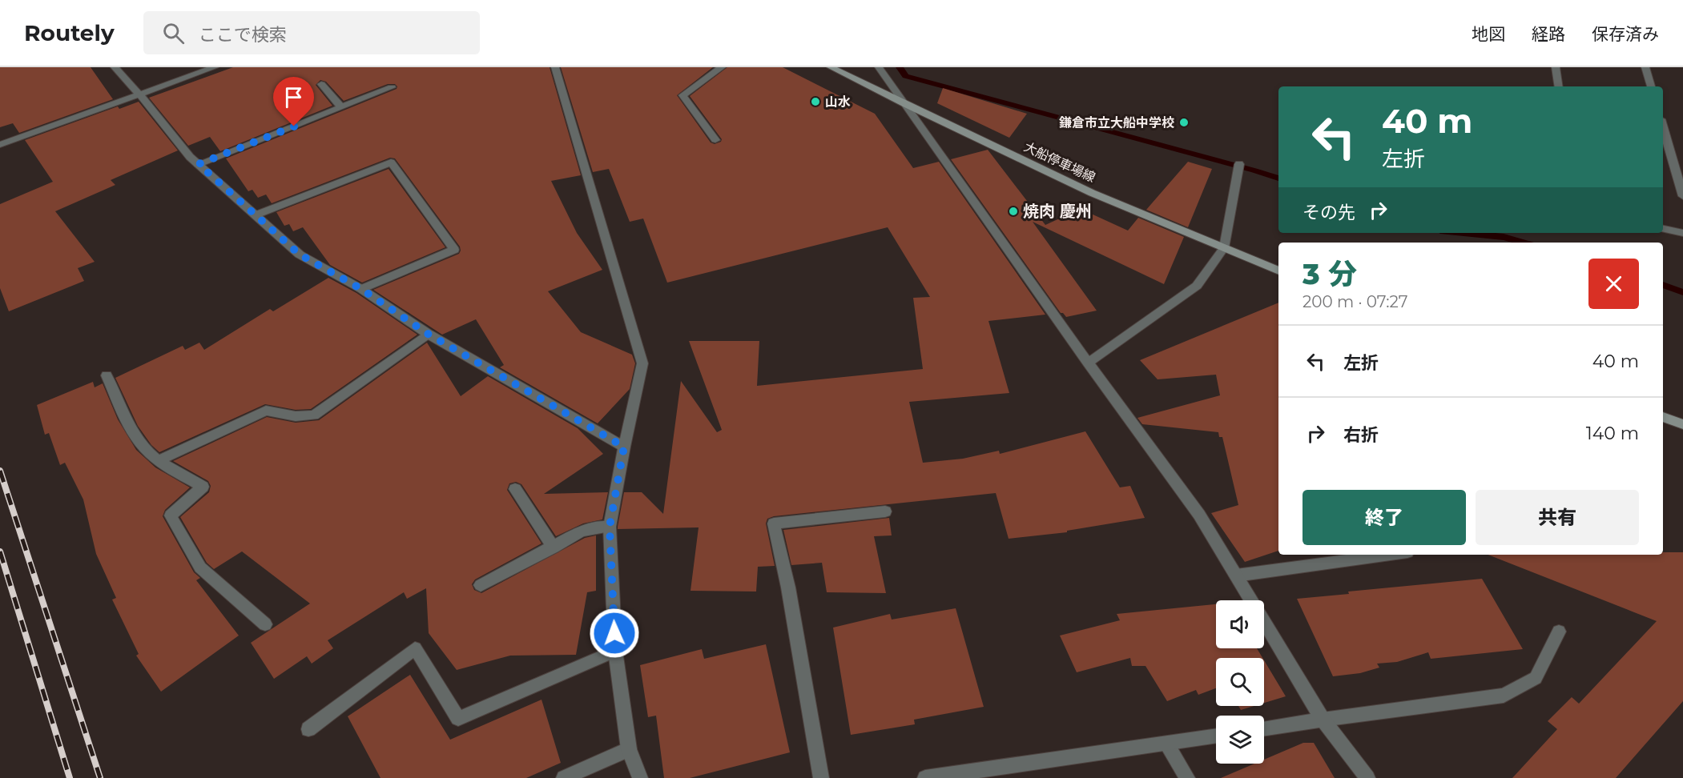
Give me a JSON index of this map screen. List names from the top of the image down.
{
  "streets": {
    "main road": ["大船停車場線"]
  },
  "places": ["山水", "鎌倉市立大船中学校", "焼肉 慶州"],
  "page": {
    "header": "Routely",
    "search": "ここで検索",
    "nav": ["地図", "経路", "保存済み"],
    "turn": ["40 m", "左折"],
    "then": "その先",
    "heading": ["3 分", "200 m · 07:27"],
    "list": [
      {
        "name": "左折",
        "value": "40 m"
      },
      {
        "name": "右折",
        "value": "140 m"
      }
    ],
    "buttons": ["終了", "共有"]
  }
}
